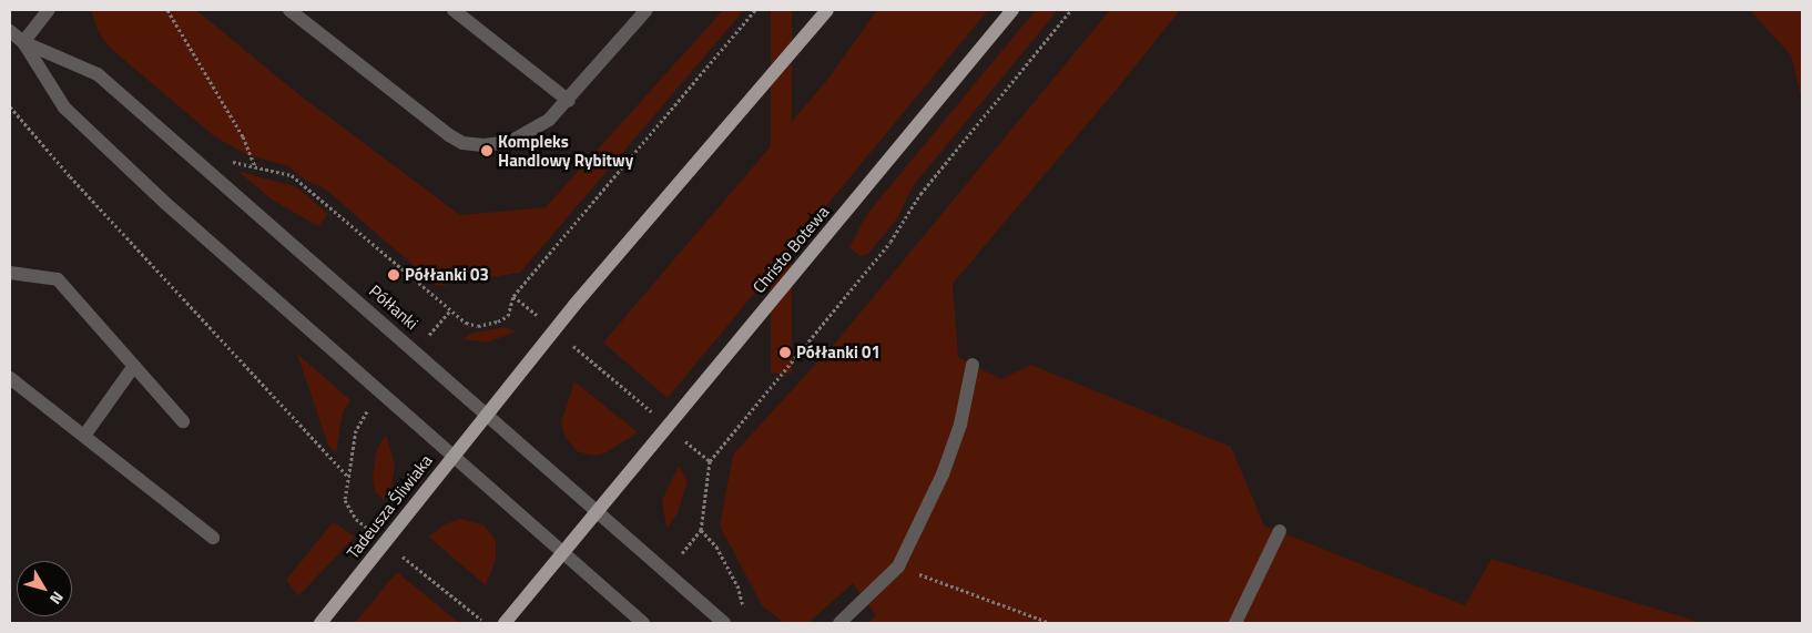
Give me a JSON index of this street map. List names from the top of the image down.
{
  "streets": {
    "main road": ["Christo Botewa", "Tadeusza Śliwiaka"],
    "street": ["Półłanki"]
  },
  "crossings": [
    ["Christo Botewa", "Półłanki"],
    ["Półłanki", "Tadeusza Śliwiaka"]
  ],
  "places": ["Kompleks Handlowy Rybitwy", "Półłanki 03", "Półłanki 01"],
  "north": "bottom right"
}
